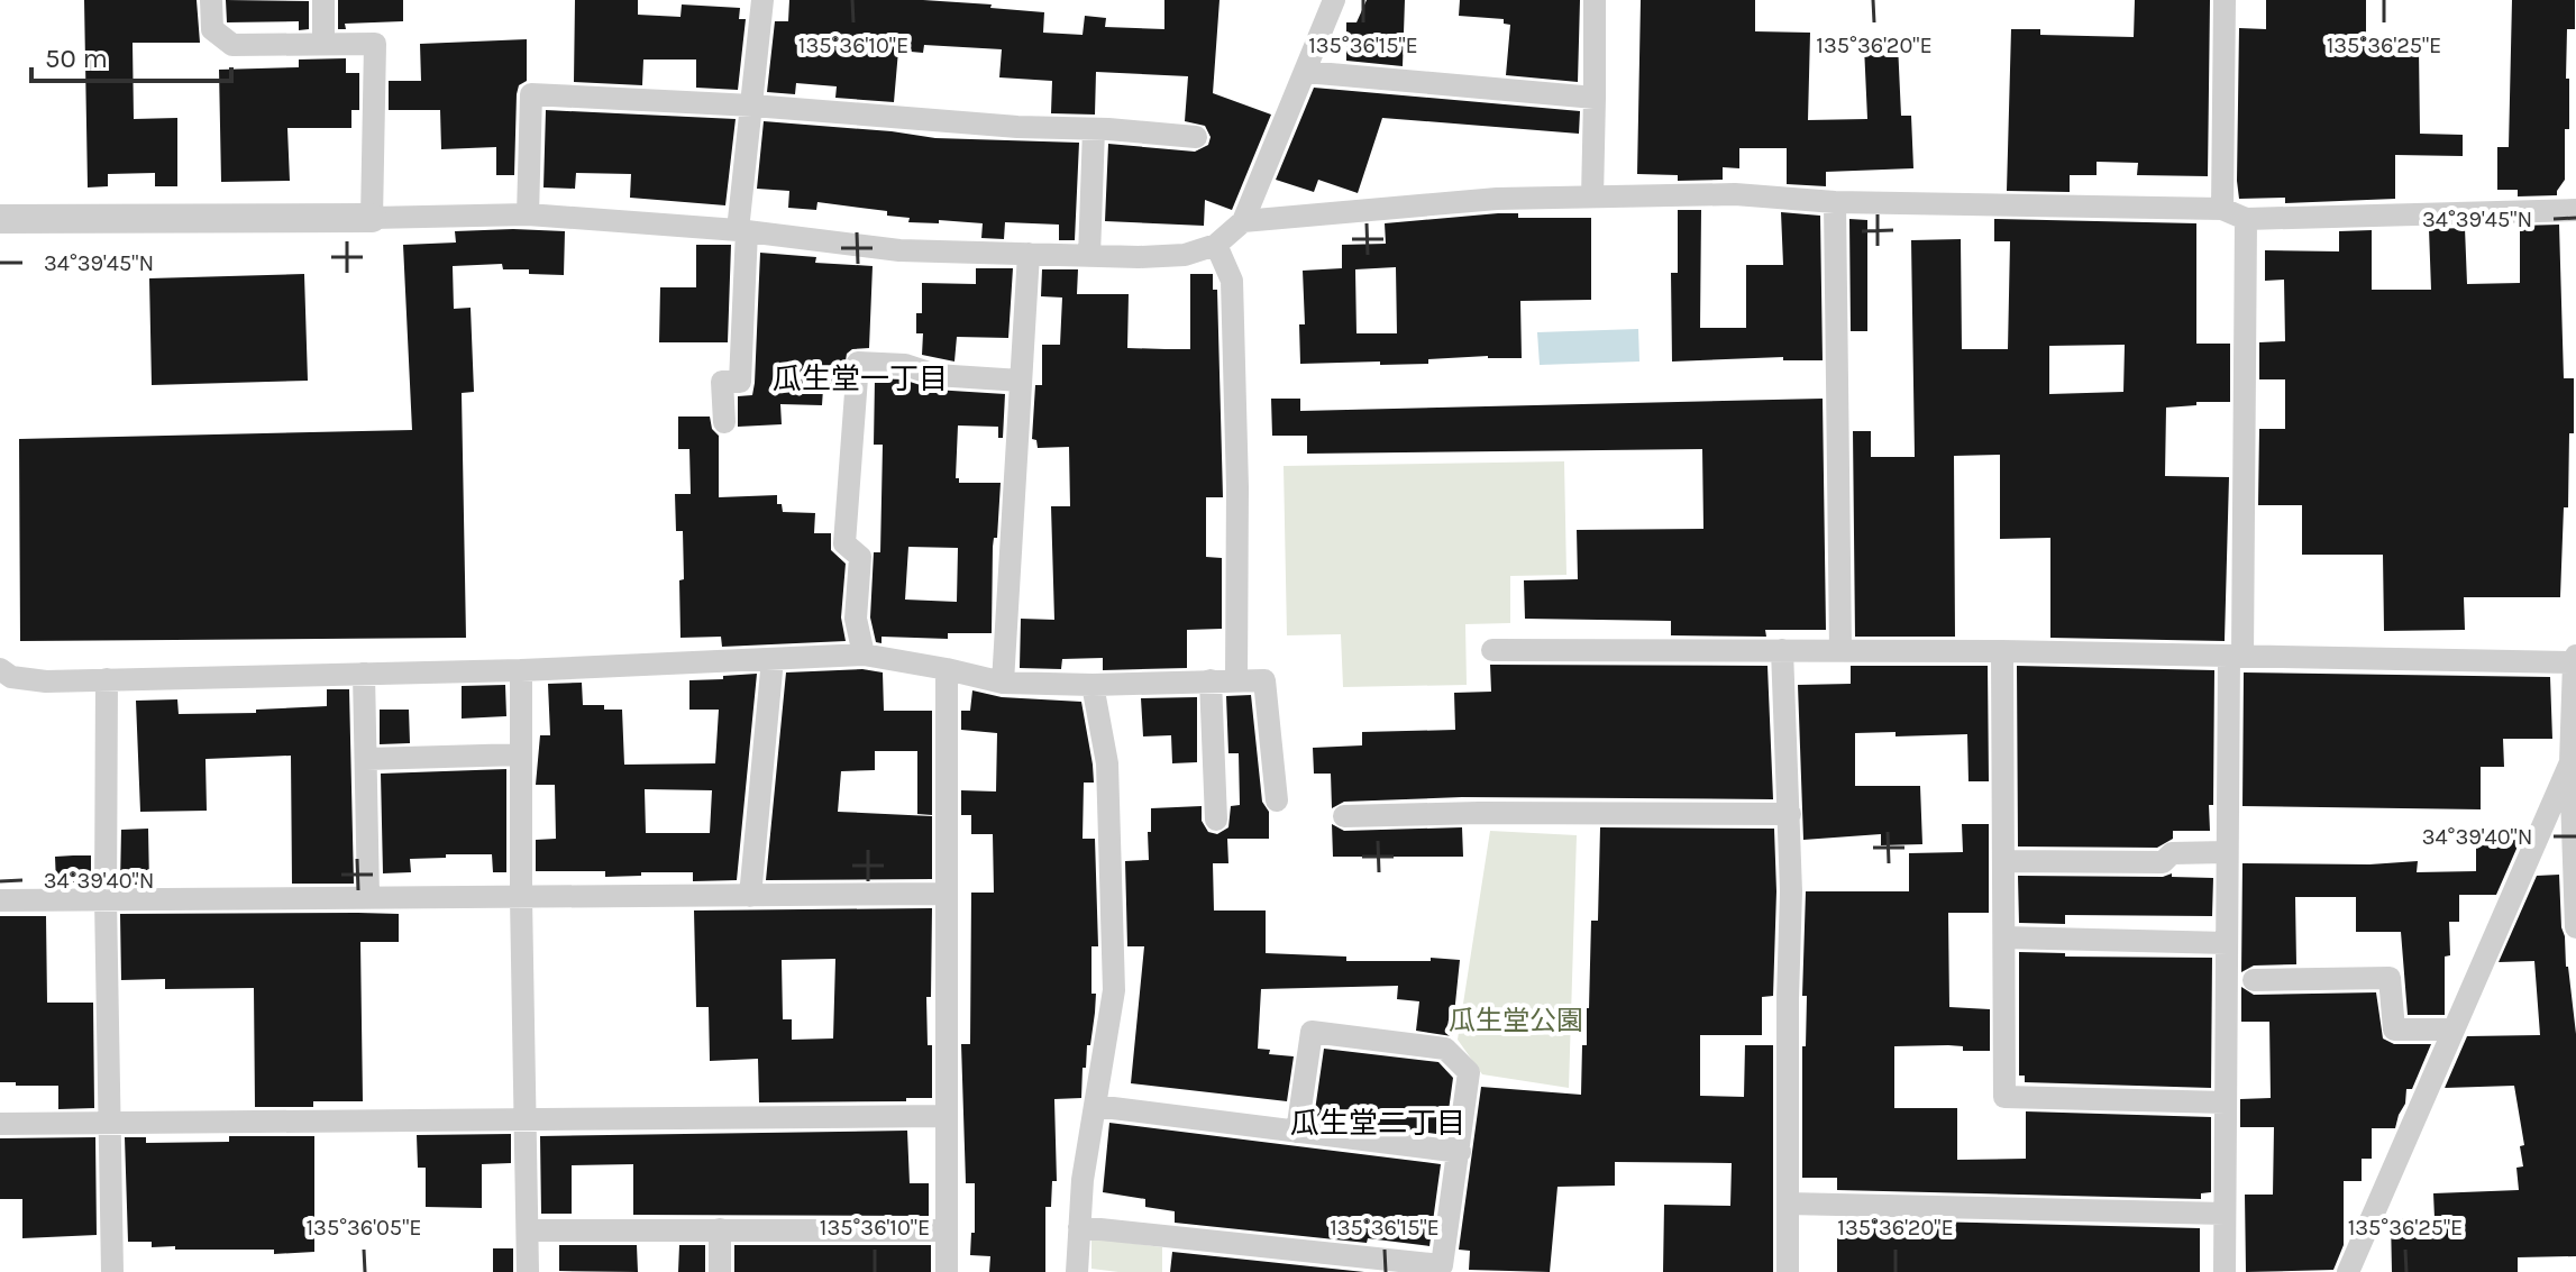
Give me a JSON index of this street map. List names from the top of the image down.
{
  "districts": ["瓜生堂一丁目", "瓜生堂二丁目"],
  "parks": ["瓜生堂公園"],
  "scale_bar": "50 m",
  "coordinates": [
    "135°36'10\"E",
    "135°36'15\"E",
    "135°36'20\"E",
    "135°36'25\"E",
    "34°39'45\"N",
    "34°39'40\"N",
    "135°36'05\"E"
  ]
}
